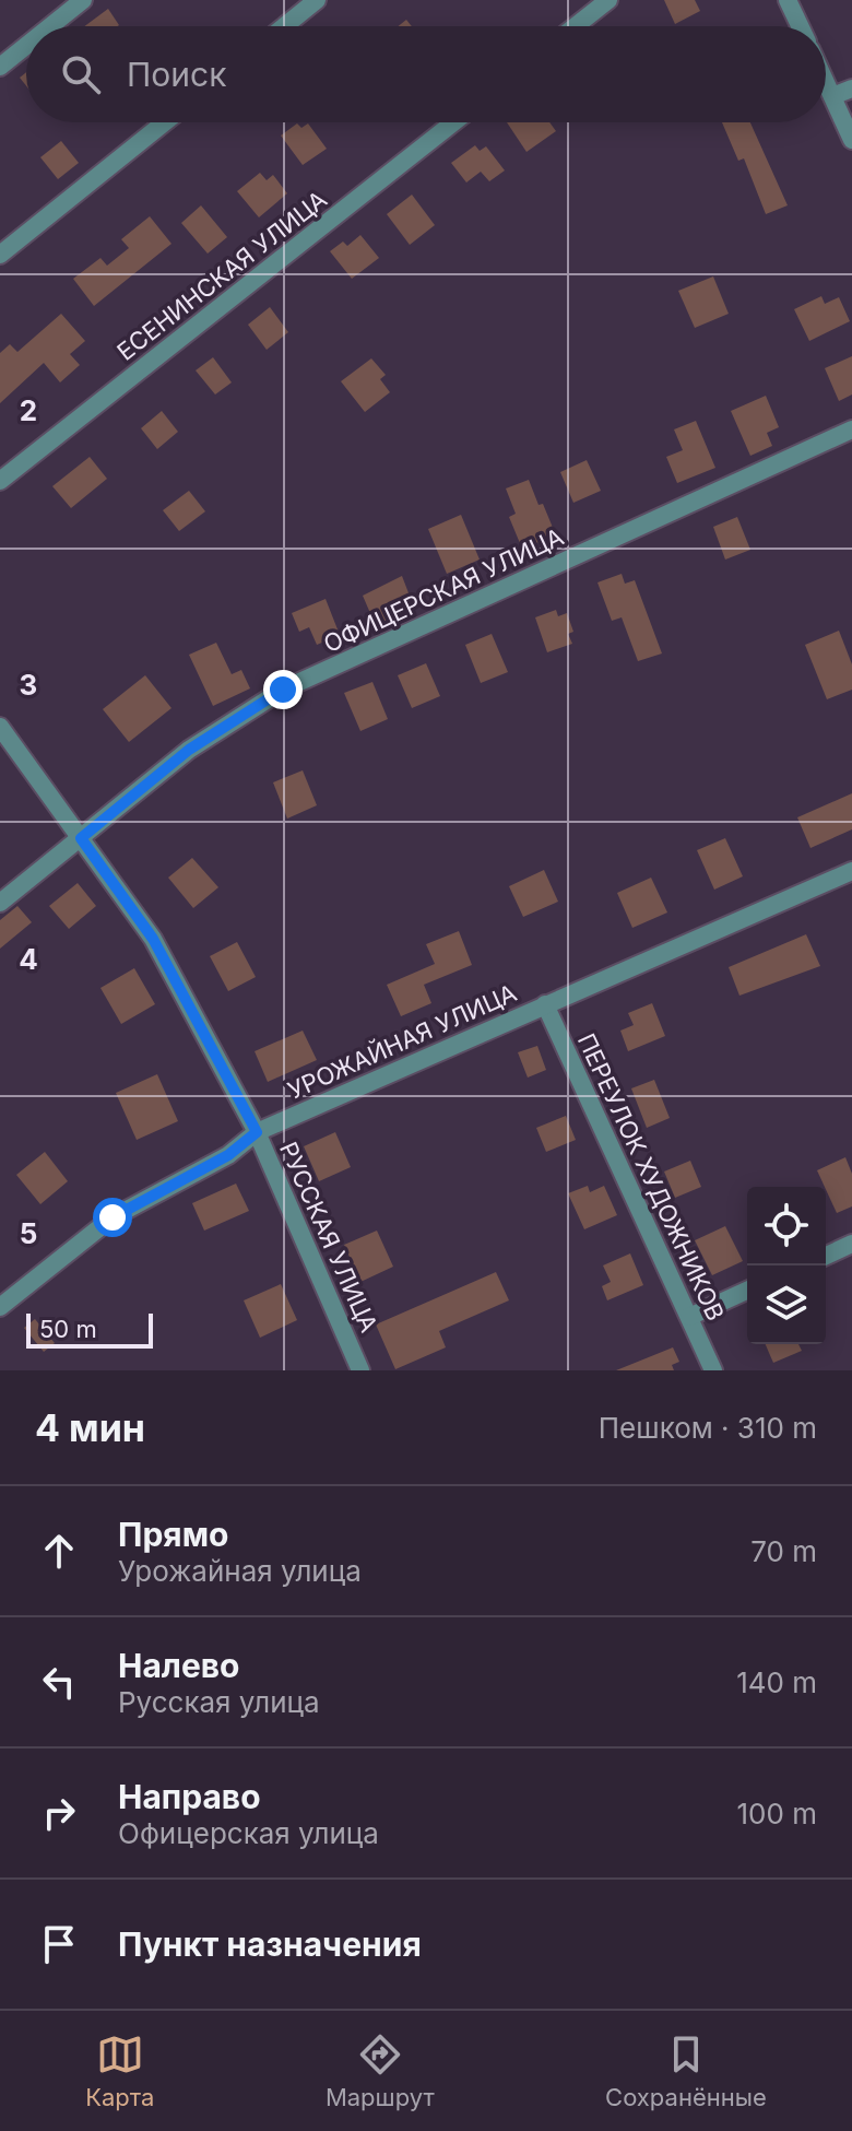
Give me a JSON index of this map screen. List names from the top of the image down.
{
  "streets": {
    "street": [
      "ЕСЕНИНСКАЯ УЛИЦА",
      "ОФИЦЕРСКАЯ УЛИЦА",
      "УРОЖАЙНАЯ УЛИЦА",
      "ПЕРЕУЛОК ХУДОЖНИКОВ",
      "РУССКАЯ УЛИЦА"
    ]
  },
  "crossings": [
    ["ОФИЦЕРСКАЯ УЛИЦА", "РУССКАЯ УЛИЦА"],
    ["УРОЖАЙНАЯ УЛИЦА", "ПЕРЕУЛОК ХУДОЖНИКОВ"],
    ["УРОЖАЙНАЯ УЛИЦА", "РУССКАЯ УЛИЦА"]
  ],
  "scale_bar": "50 m",
  "page": {
    "search": "Поиск",
    "scale": "50 m",
    "heading": ["4 мин", "Пешком · 310 m"],
    "list": [
      ["Прямо", "Урожайная улица", "70 m"],
      ["Налево", "Русская улица", "140 m"],
      ["Направо", "Офицерская улица", "100 m"],
      "Пункт назначения"
    ],
    "nav": ["Карта", "Маршрут", "Сохранённые"]
  },
  "grid": {
    "rows": [
      "2",
      "3",
      "4",
      "5"
    ]
  }
}
